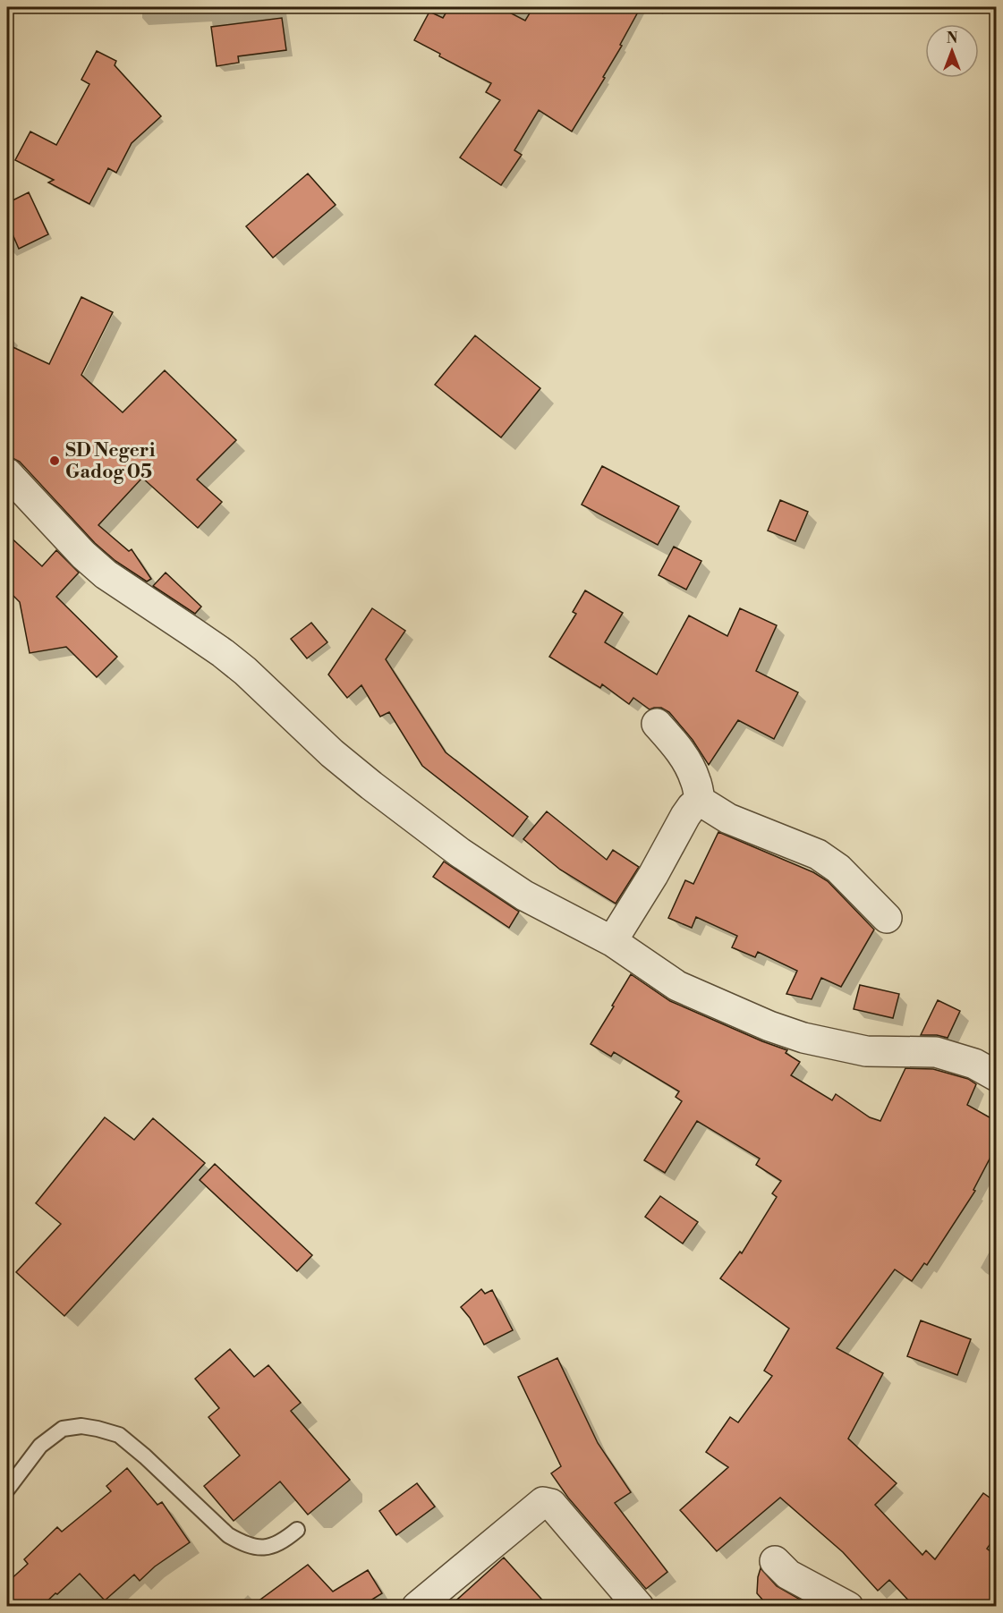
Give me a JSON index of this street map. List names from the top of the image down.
{
  "places": ["SD Negeri Gadog 05"],
  "north": "top"
}
